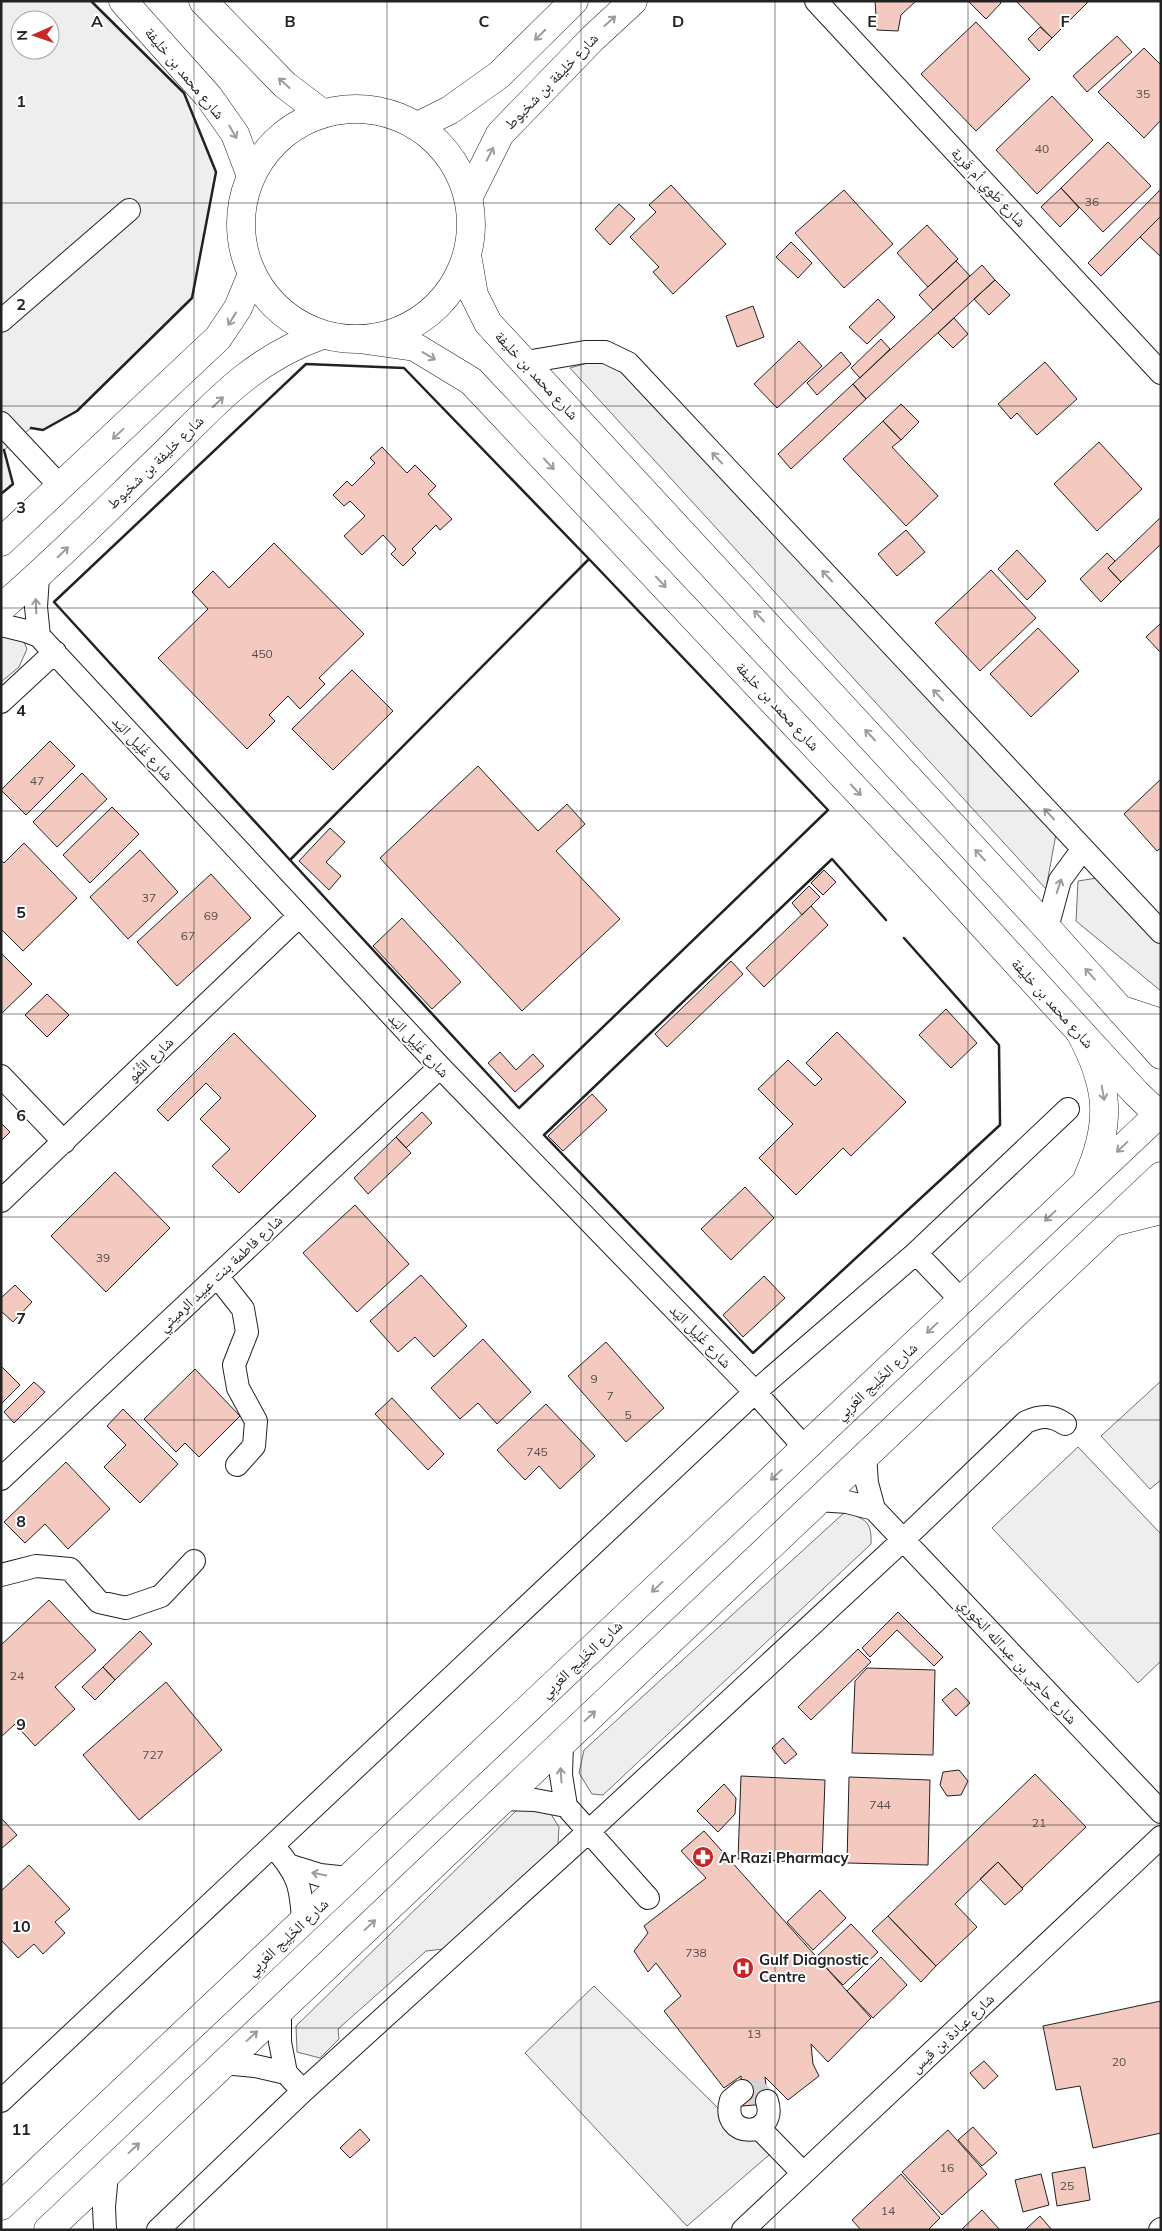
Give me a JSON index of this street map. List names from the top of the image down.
{
  "streets": {
    "main road": ["شارع محمد بن خليفة", "شارع خليفة بن شخبوط", "شارع الخَلِيج العَربِي"],
    "street": [
      "شارع طَوي أم قَرية",
      "شارع غَلِيل اليَد",
      "شارع النُّمُو",
      "شارع فاطمة بنت عبيد الرميثي",
      "شارع حاجي بن عبدالله الخوري",
      "شارع عبادة بن قيس"
    ]
  },
  "crossings": [
    ["شارع محمد بن خليفة", "شارع الخَلِيج العَربِي"],
    ["شارع غَلِيل اليَد", "شارع النُّمُو"],
    ["شارع غَلِيل اليَد", "شارع فاطمة بنت عبيد الرميثي"],
    ["شارع غَلِيل اليَد", "شارع الخَلِيج العَربِي"]
  ],
  "places": {
    "pharmacy": ["Ar Razi Pharmacy"],
    "hospital": ["Gulf Diagnostic Centre"]
  },
  "house_numbers": [
    "35",
    "40",
    "36",
    "450",
    "47",
    "37",
    "69",
    "67",
    "39",
    "9",
    "7",
    "5",
    "745",
    "24",
    "727",
    "744",
    "21",
    "738",
    "13",
    "20",
    "16",
    "25",
    "14"
  ],
  "north": "left",
  "grid": {
    "columns": [
      "A",
      "B",
      "C",
      "D",
      "E",
      "F"
    ],
    "rows": [
      "1",
      "2",
      "3",
      "4",
      "5",
      "6",
      "7",
      "8",
      "9",
      "10",
      "11"
    ]
  }
}
